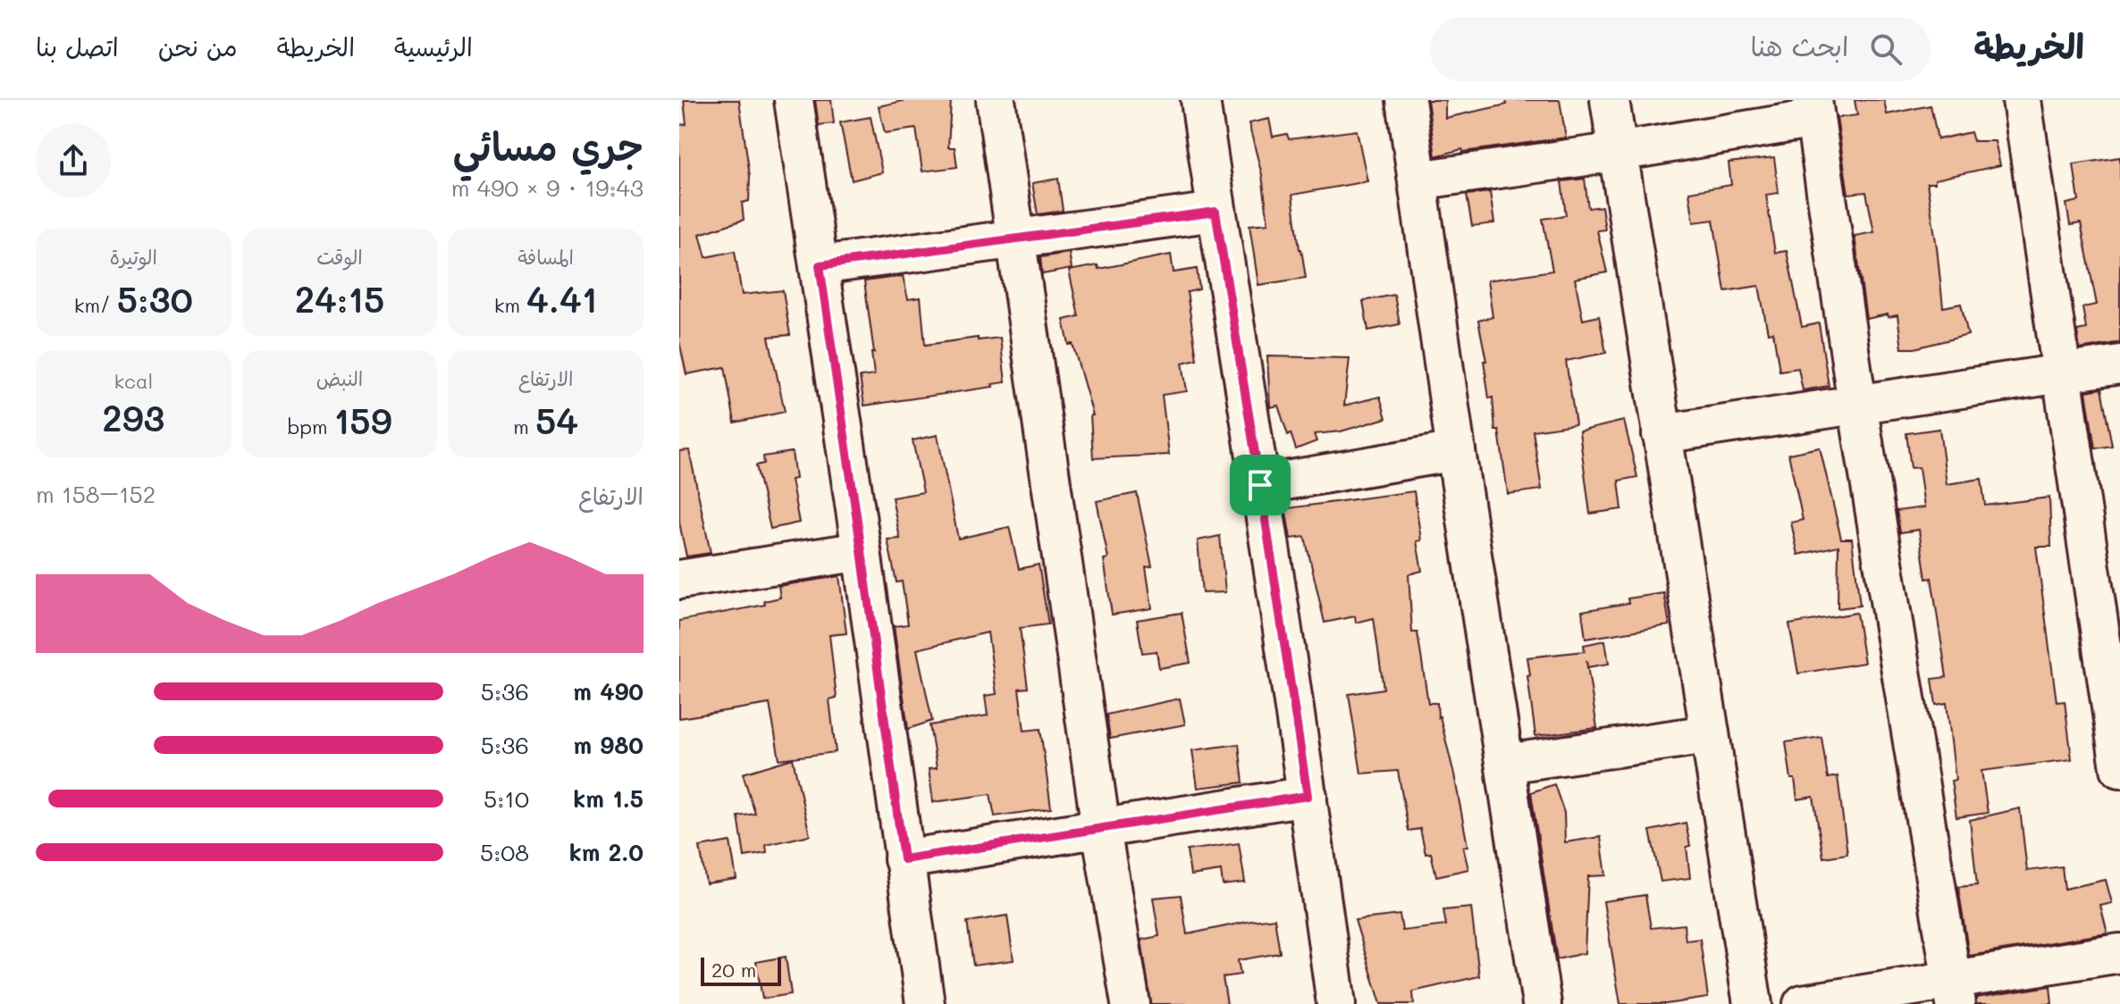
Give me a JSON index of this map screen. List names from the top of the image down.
{
  "scale_bar": "20 m",
  "page": {
    "header": "الخريطة",
    "search": "ابحث هنا",
    "nav": [
      "الرئيسية",
      "الخريطة",
      "من نحن",
      "اتصل بنا"
    ],
    "heading": ["جري مسائي", "19:43 · 9 × 490 m"],
    "stats": [
      ["المسافة", "4.41 km"],
      ["الوقت", "24:15"],
      ["الوتيرة", "5:30 /km"],
      ["الارتفاع", "54 m"],
      ["النبض", "159 bpm"],
      ["kcal", "293"]
    ],
    "chart": ["الارتفاع", "152–158 m"],
    "list": [
      {
        "name": "490 m",
        "note": "5:36"
      },
      {
        "name": "980 m",
        "note": "5:36"
      },
      {
        "name": "1.5 km",
        "note": "5:10"
      },
      {
        "name": "2.0 km",
        "note": "5:08"
      }
    ],
    "scale": "20 m"
  }
}
